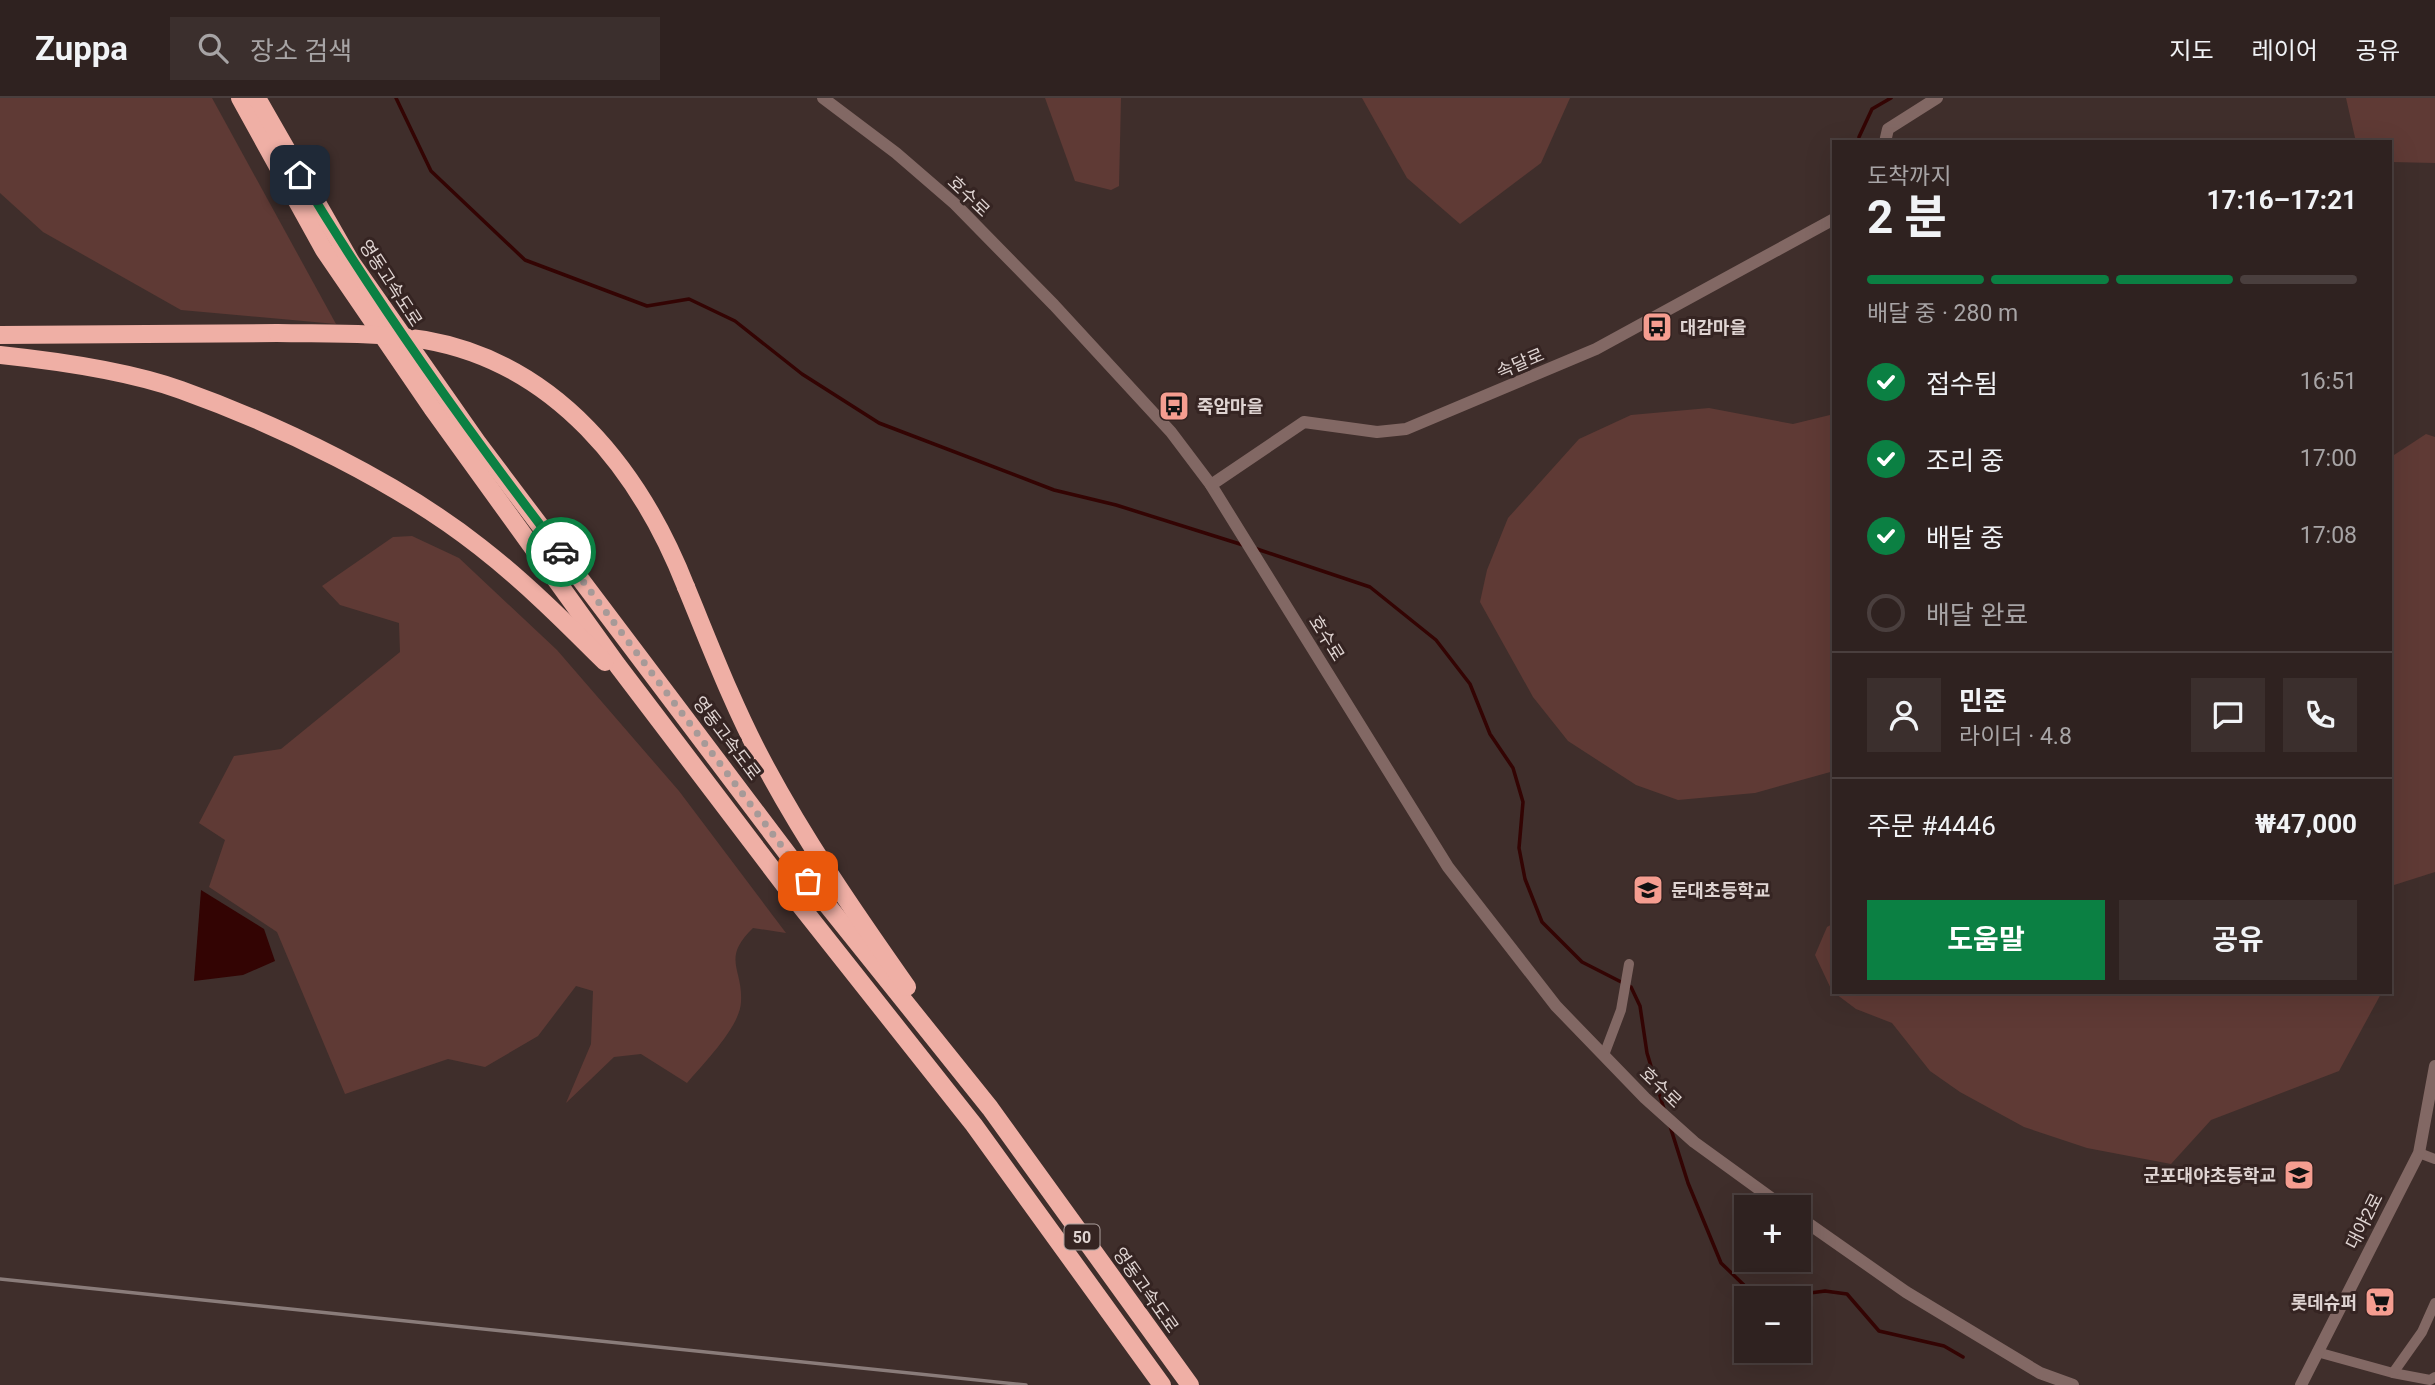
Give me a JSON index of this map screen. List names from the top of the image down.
{
  "streets": {
    "highway": ["영동고속도로", "50"],
    "street": ["호수로", "속달로", "대야2로"]
  },
  "crossings": [
    ["호수로", "속달로"]
  ],
  "places": {
    "bus stop": ["대감마을", "죽암마을"],
    "school or university": ["둔대초등학교", "군포대야초등학교"],
    "supermarket": ["롯데슈퍼"]
  },
  "page": {
    "header": "Zuppa",
    "search": "장소 검색",
    "nav": ["지도", "레이어", "공유"],
    "heading": ["2 분", "도착까지", "17:16–17:21"],
    "panel": [
      "민준",
      "라이더 · 4.8",
      "주문 #4446",
      "₩47,000"
    ],
    "bar": "배달 중 · 280 m",
    "list": [
      ["접수됨", "16:51"],
      ["조리 중", "17:00"],
      ["배달 중", "17:08"],
      "배달 완료"
    ],
    "buttons": ["도움말", "공유"],
    "map_buttons": ["+", "−"]
  }
}
